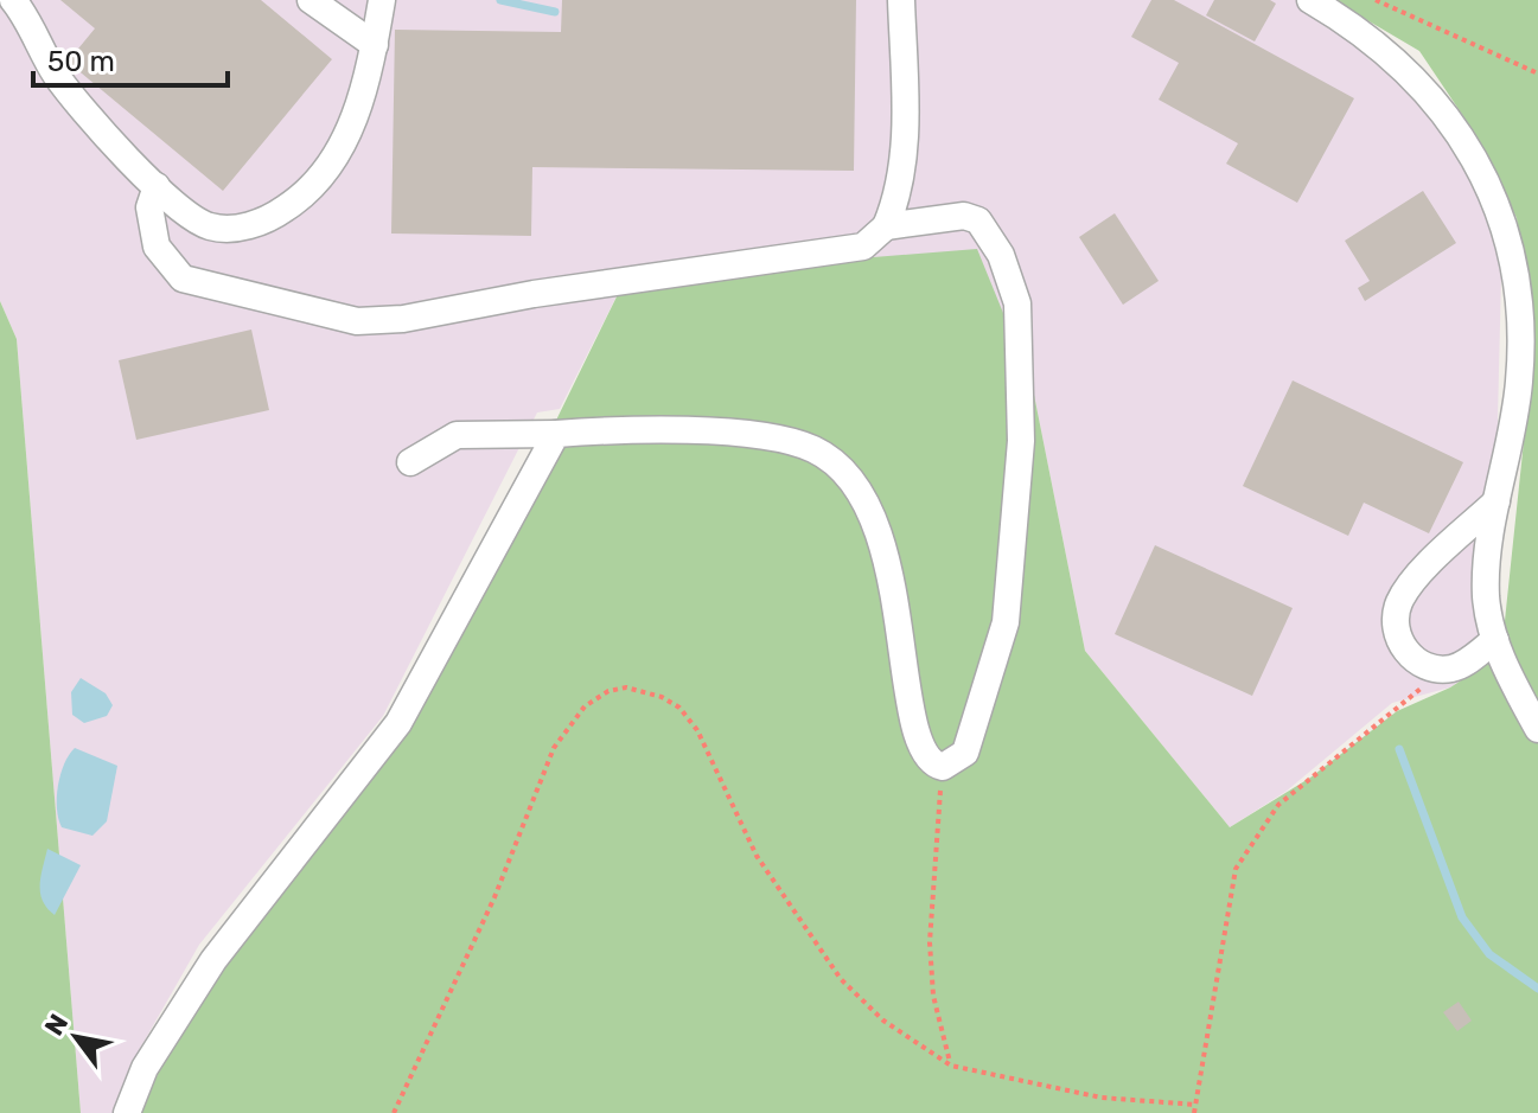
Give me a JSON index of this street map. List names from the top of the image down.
{
  "scale_bar": "50 m",
  "north": "top left"
}
